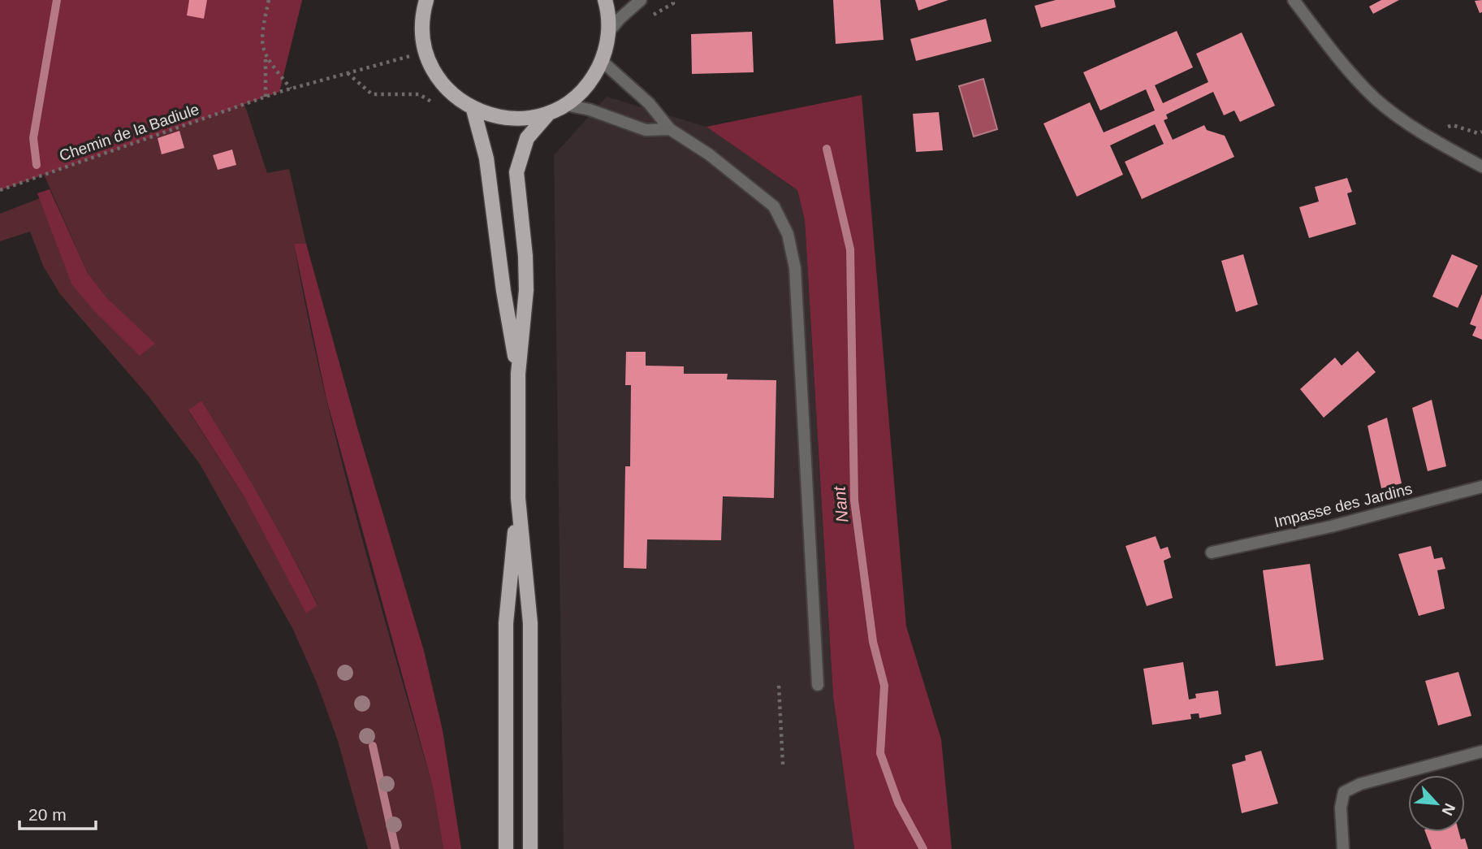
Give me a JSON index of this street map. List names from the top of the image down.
{
  "streets": {
    "street": ["Impasse des Jardins"],
    "path": ["Chemin de la Badiule"]
  },
  "water": ["Nant"],
  "scale_bar": "20 m",
  "north": "bottom right"
}
